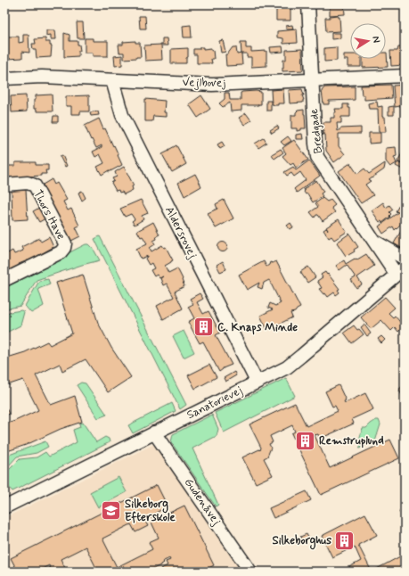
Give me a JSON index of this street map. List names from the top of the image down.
{
  "streets": {
    "street": [
      "Vejlbovej",
      "Bredgade",
      "Thors Have",
      "Aldersrovej",
      "Sanatorievej",
      "Gudenåvej"
    ]
  },
  "crossings": [
    ["Vejlbovej", "Bredgade"],
    ["Vejlbovej", "Aldersrovej"],
    ["Bredgade", "Sanatorievej"],
    ["Aldersrovej", "Sanatorievej"],
    ["Sanatorievej", "Gudenåvej"]
  ],
  "places": {
    "building": ["C. Knaps Minde", "Remstruplund", "Silkeborghus"],
    "school or university": ["Silkeborg Efterskole"]
  },
  "north": "right"
}
